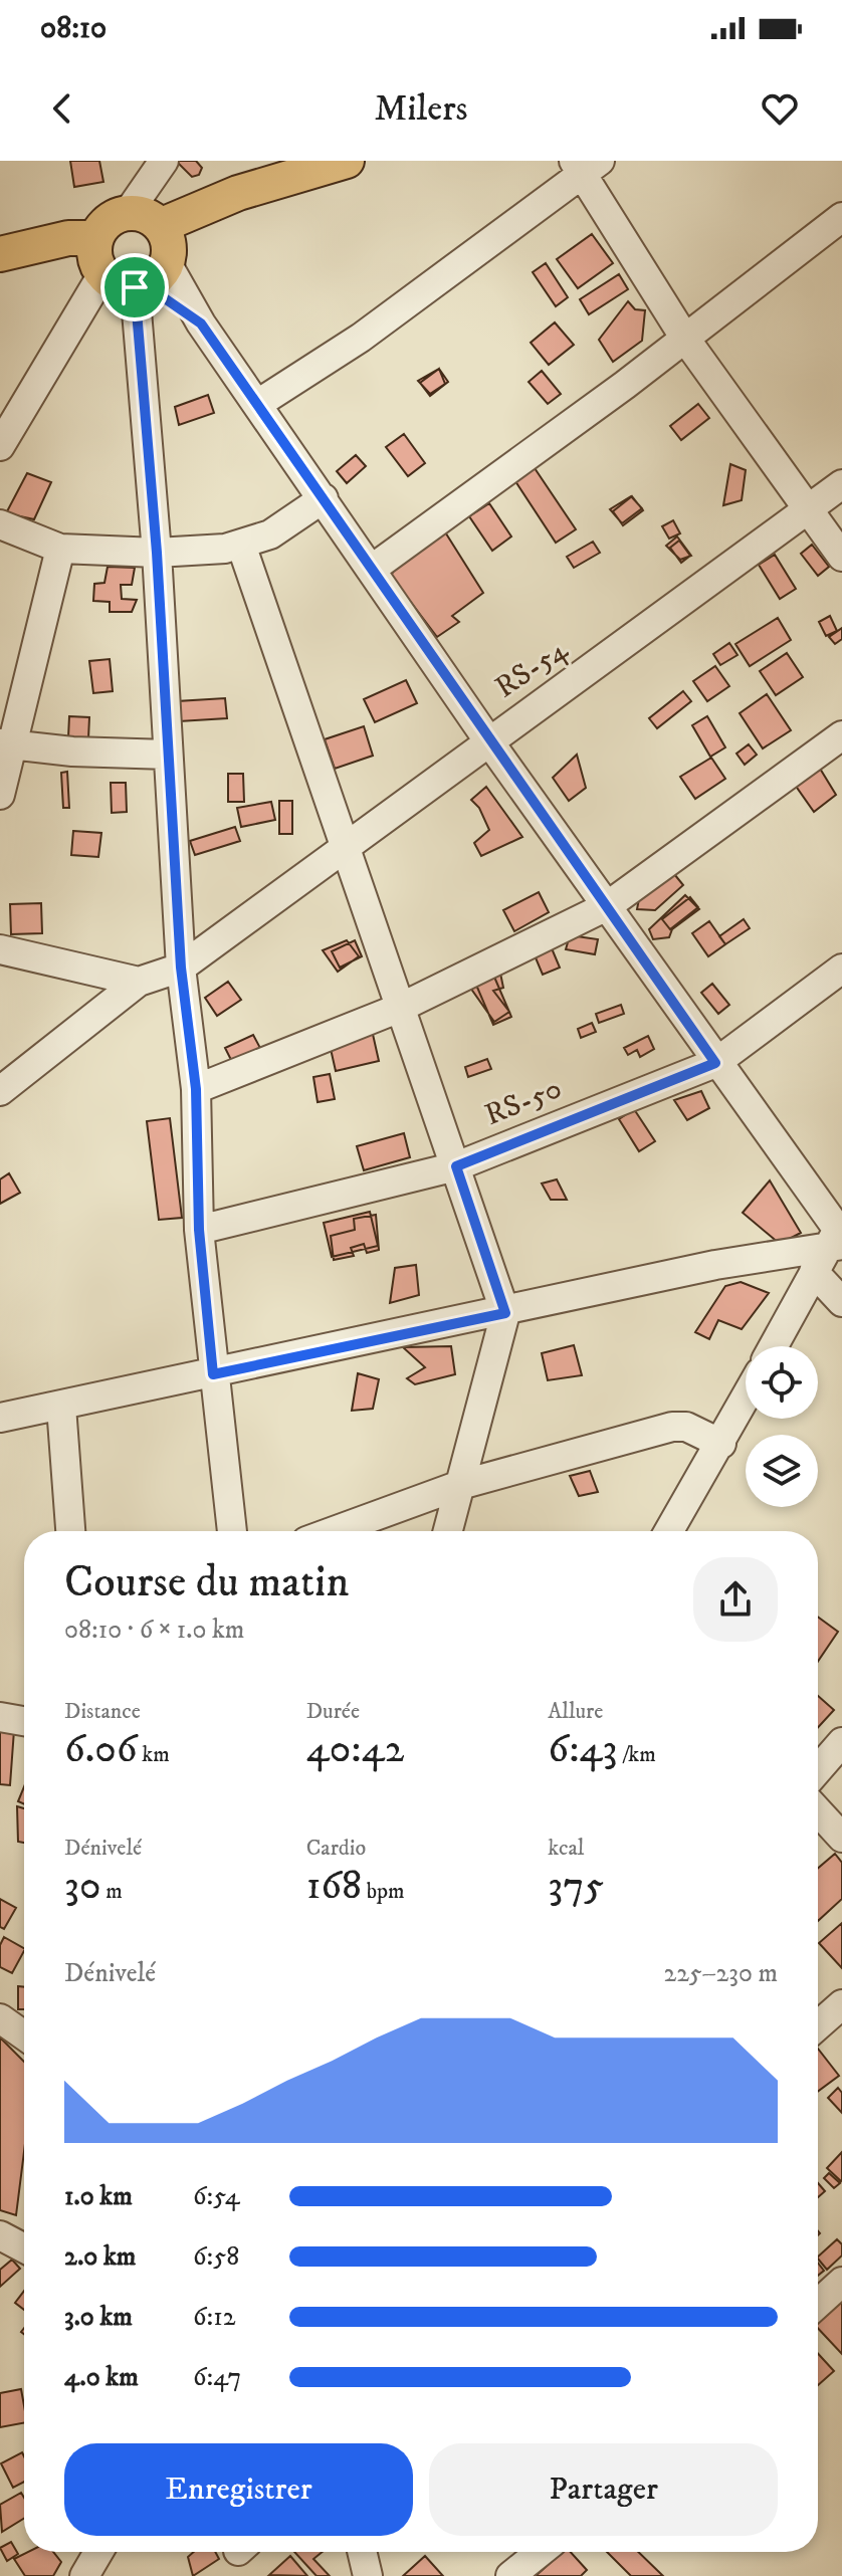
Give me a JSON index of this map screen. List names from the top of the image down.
{
  "streets": {
    "street": ["RS-54", "RS-50"]
  },
  "page": {
    "status": "08:10",
    "header": "Milers",
    "heading": ["Course du matin", "08:10 · 6 × 1.0 km"],
    "stats": [
      ["Distance", "6.06 km"],
      ["Durée", "40:42"],
      ["Allure", "6:43 /km"],
      ["Dénivelé", "30 m"],
      ["Cardio", "168 bpm"],
      ["kcal", "375"]
    ],
    "chart": ["Dénivelé", "225–230 m"],
    "list": [
      {
        "name": "1.0 km",
        "note": "6:54"
      },
      {
        "name": "2.0 km",
        "note": "6:58"
      },
      {
        "name": "3.0 km",
        "note": "6:12"
      },
      {
        "name": "4.0 km",
        "note": "6:47"
      }
    ],
    "buttons": ["Enregistrer", "Partager"]
  }
}
